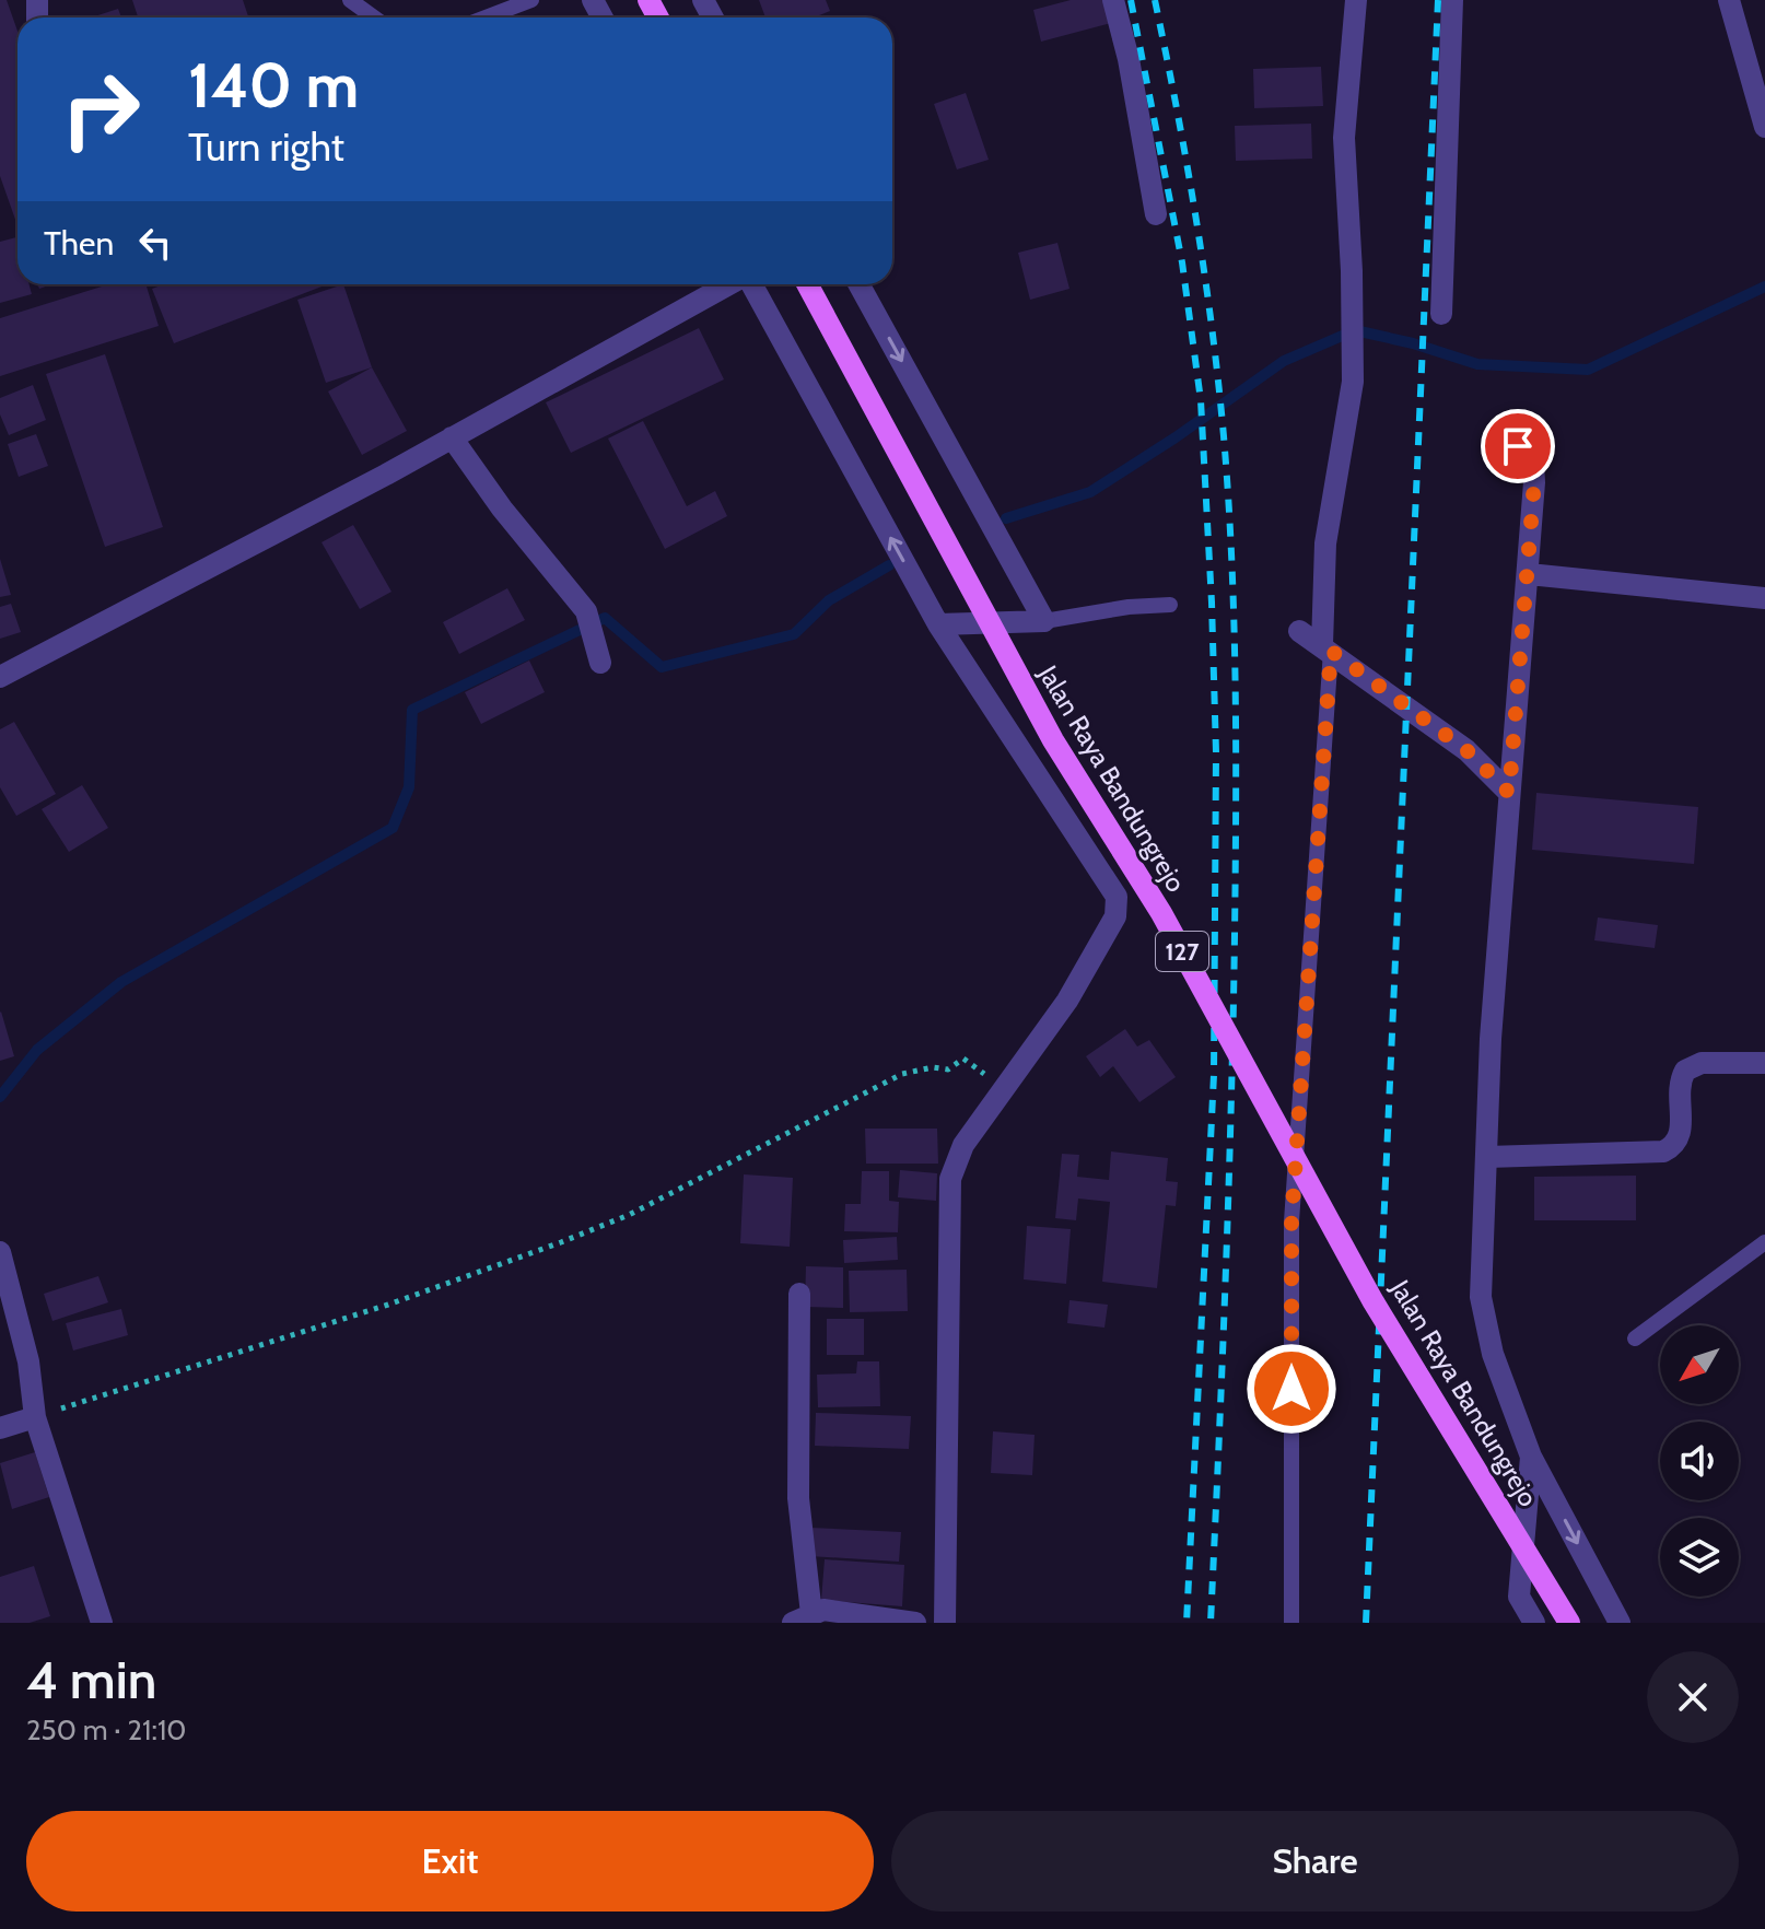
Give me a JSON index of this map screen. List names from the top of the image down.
{
  "streets": {
    "main road": ["Jalan Raya Bandungrejo", "127"]
  },
  "north": "bottom left",
  "page": {
    "turn": ["140 m", "Turn right"],
    "then": "Then",
    "heading": ["4 min", "250 m · 21:10"],
    "buttons": ["Exit", "Share"]
  }
}
